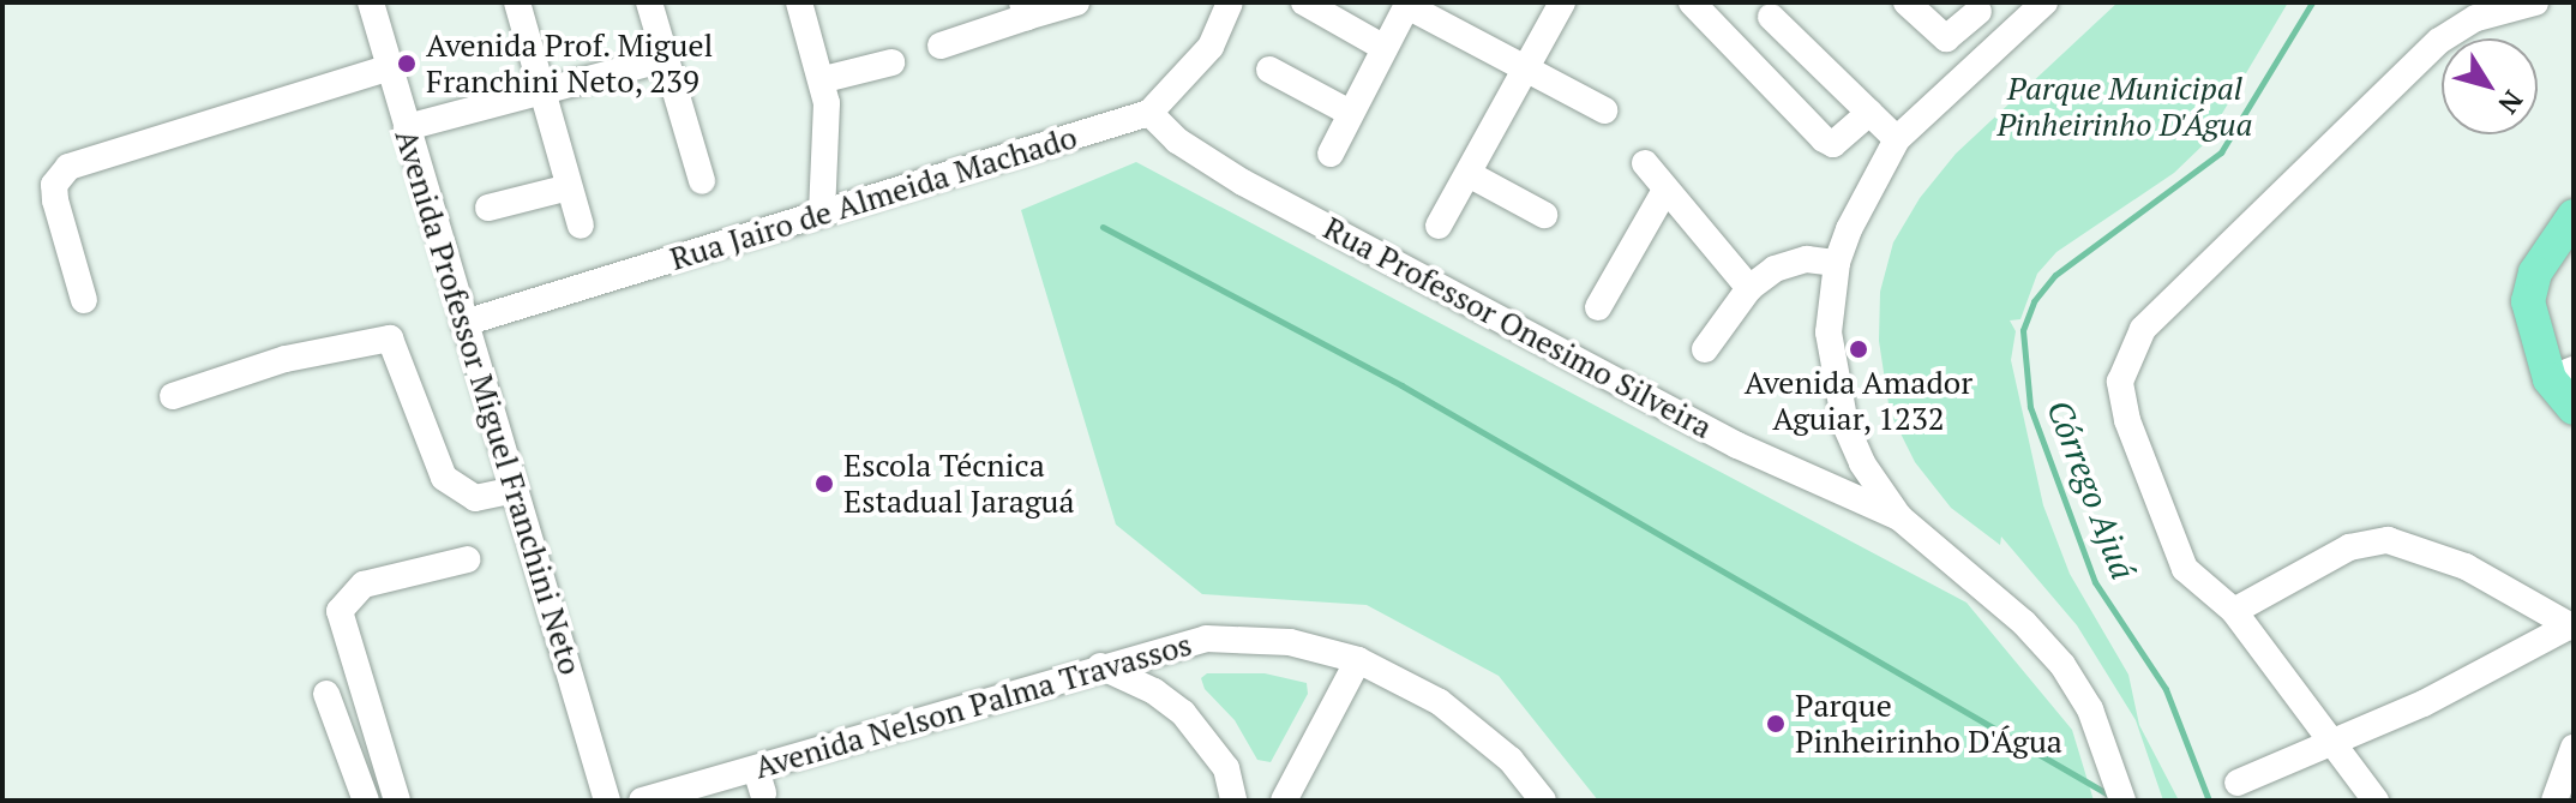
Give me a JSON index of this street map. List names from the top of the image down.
{
  "streets": {
    "street": [
      "Rua Jairo de Almeida Machado",
      "Rua Professor Onesimo Silveira",
      "Avenida Professor Miguel Franchini Neto",
      "Avenida Nelson Palma Travassos"
    ]
  },
  "crossings": [
    ["Rua Jairo de Almeida Machado", "Rua Professor Onesimo Silveira"],
    ["Rua Jairo de Almeida Machado", "Avenida Professor Miguel Franchini Neto"]
  ],
  "water": ["Córrego Ajuá"],
  "parks": ["Parque Municipal Pinheirinho D'Água"],
  "places": [
    "Avenida Prof. Miguel Franchini Neto, 239",
    "Avenida Amador Aguiar, 1232",
    "Escola Técnica Estadual Jaraguá",
    "Parque Pinheirinho D'Água"
  ],
  "north": "bottom right"
}
